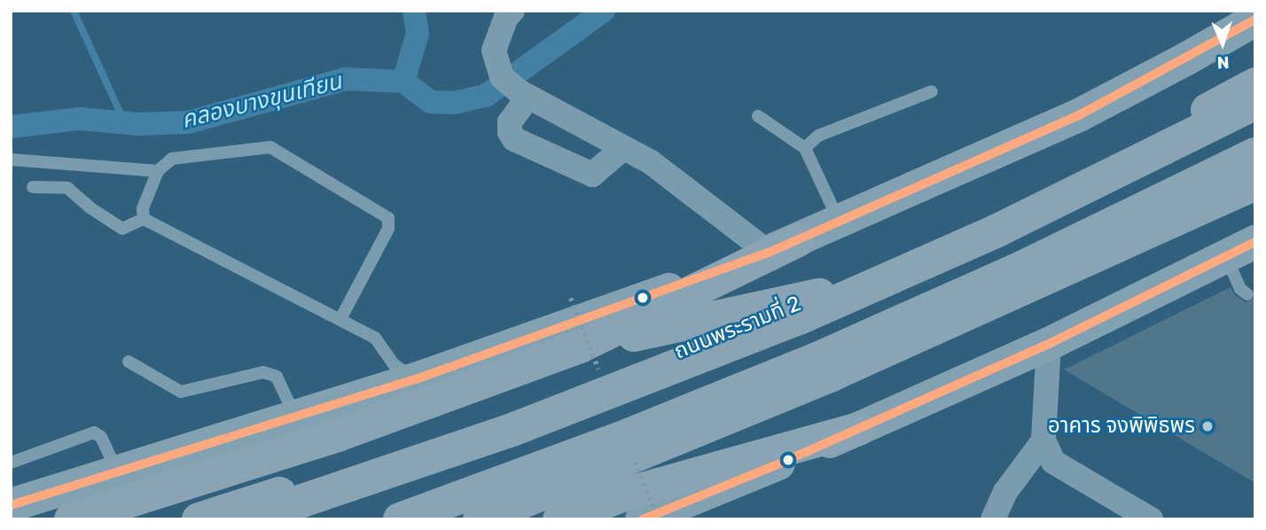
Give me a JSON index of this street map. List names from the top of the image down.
{
  "streets": {
    "highway": ["ถนนพระรามที่ 2"]
  },
  "water": ["คลองบางขุนเทียน"],
  "places": ["อาคาร จงพิพิธพร"],
  "north": "bottom"
}
